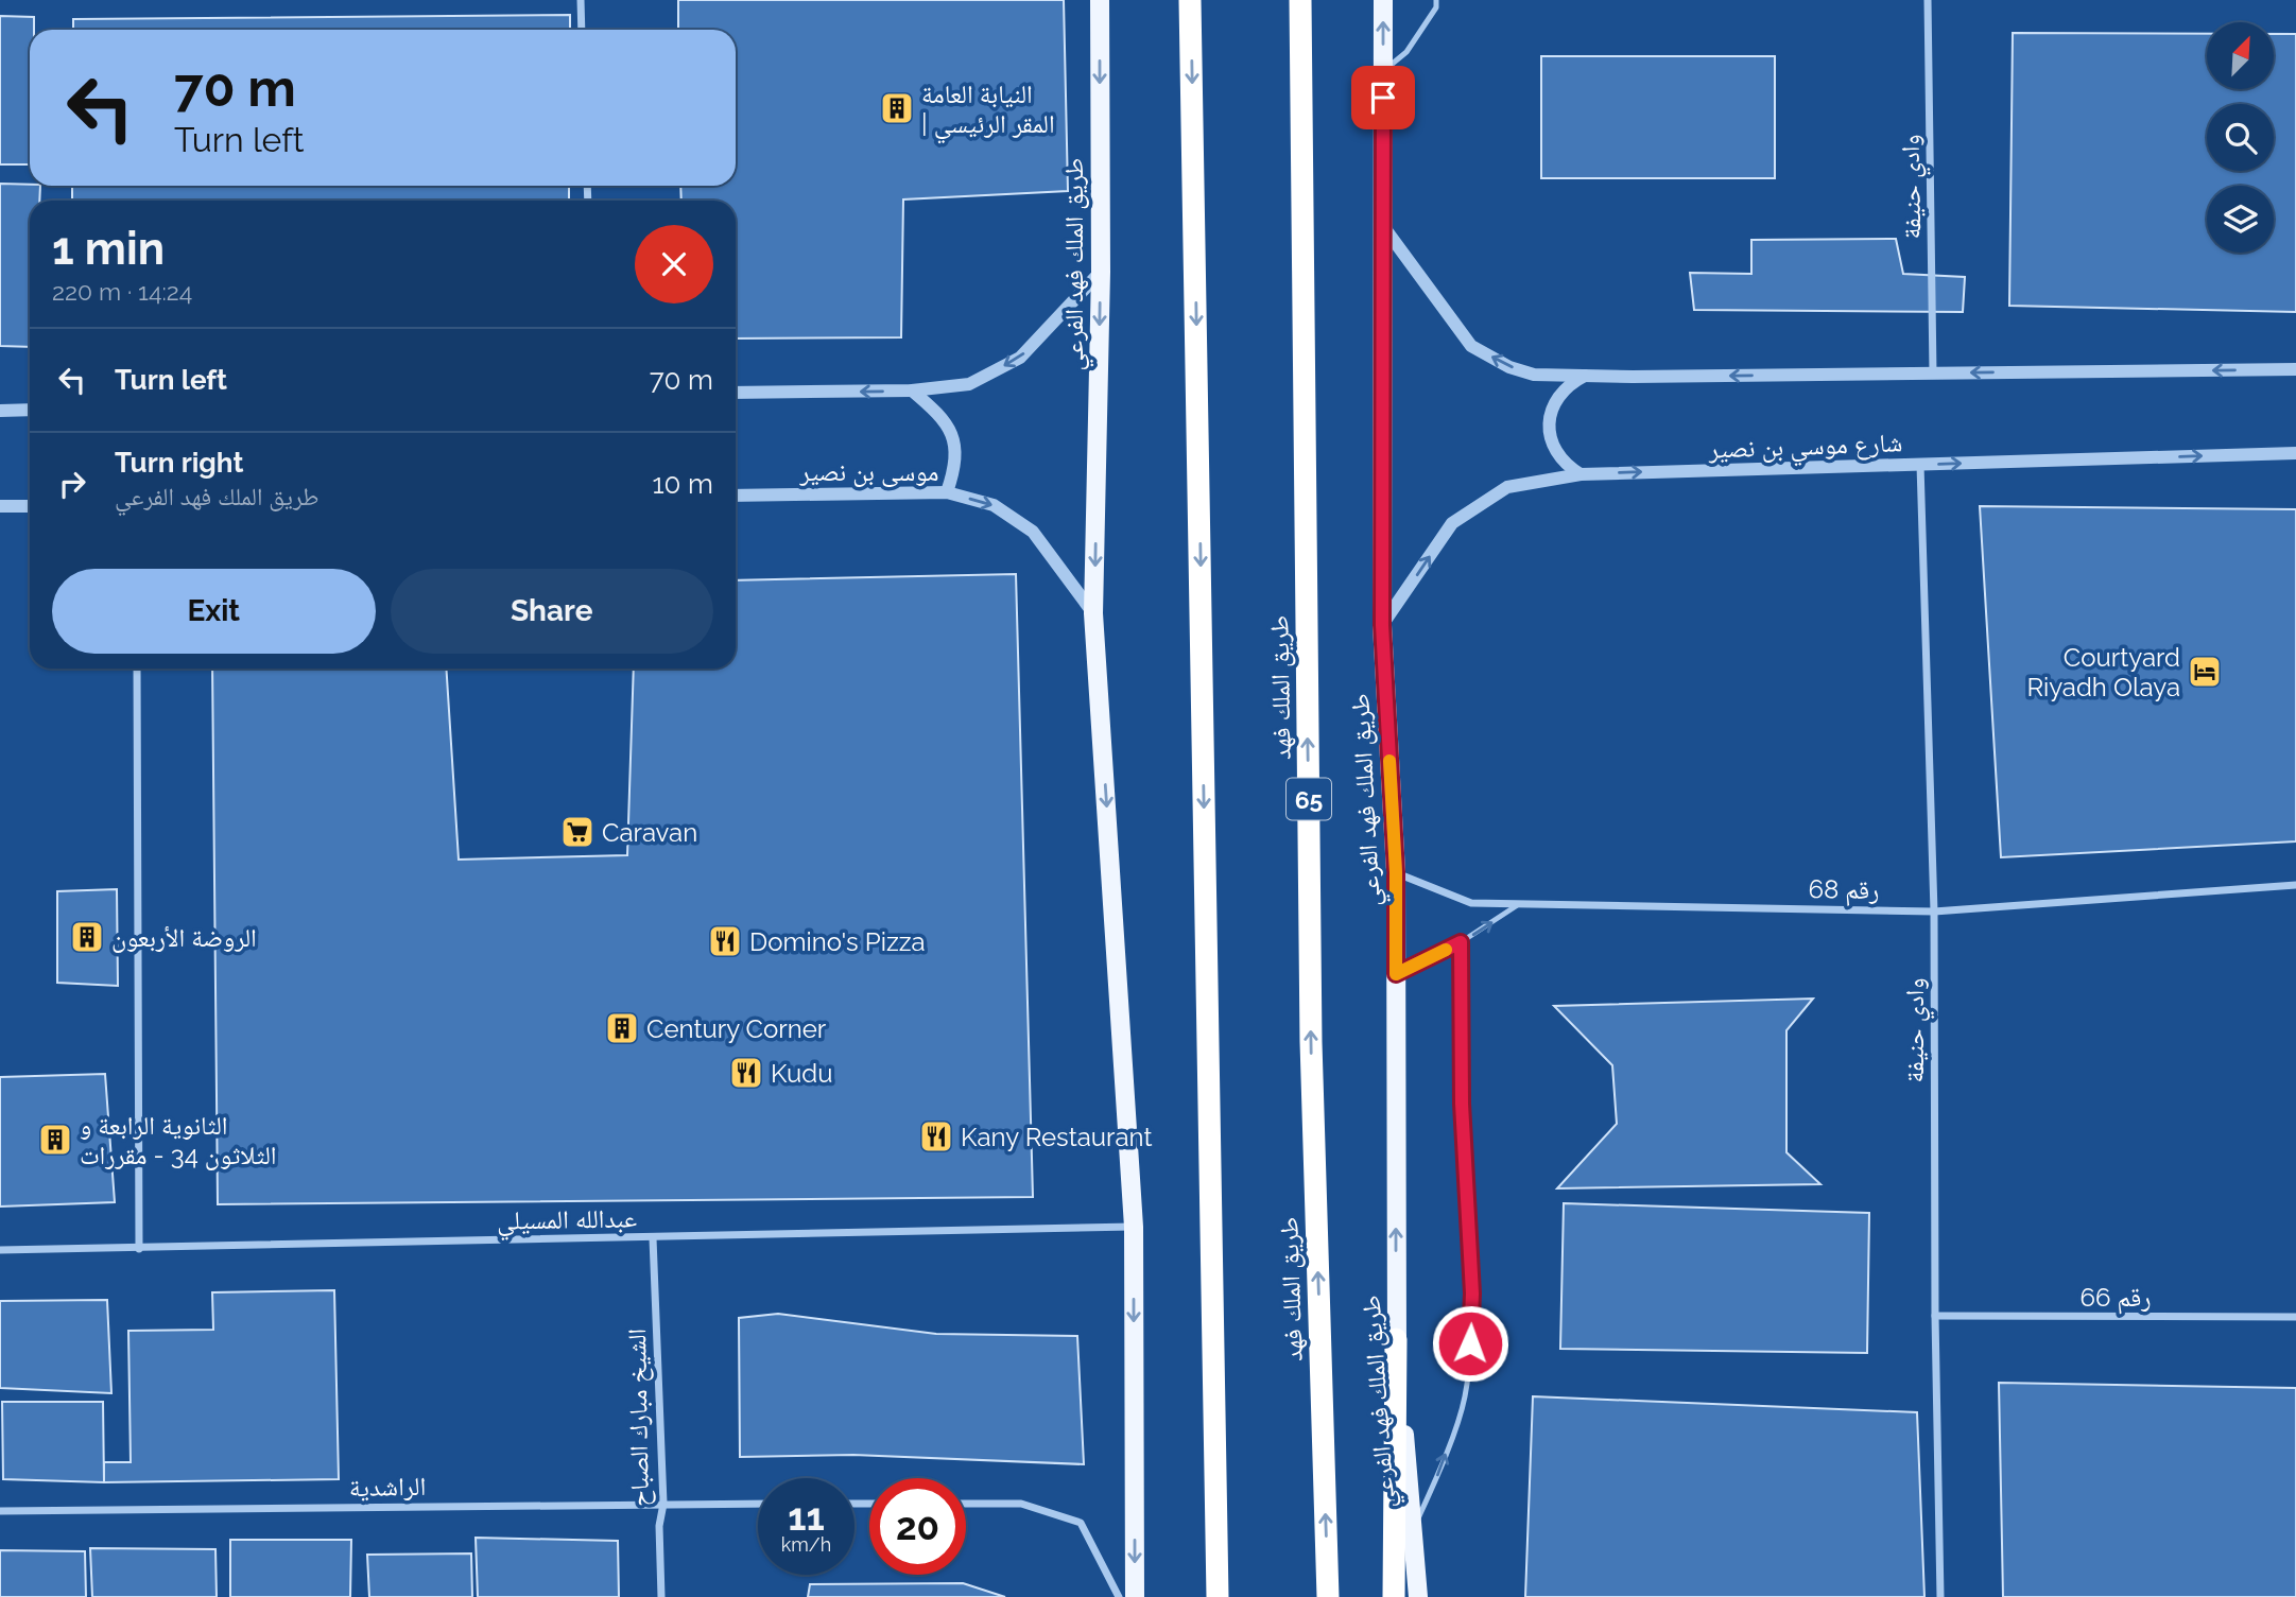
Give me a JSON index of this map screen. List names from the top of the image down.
{
  "streets": {
    "highway": ["طريق الملك فهد", "65"],
    "main road": ["طريق الملك فهد الفرعي"],
    "street": [
      "وادي حنيفة",
      "شارع موسي بن نصير",
      "موسى بن نصير",
      "رقم 68",
      "عبدالله المسيلي",
      "رقم 66",
      "الشيخ مبارك الصباح",
      "الراشدية"
    ]
  },
  "crossings": [
    ["وادي حنيفة", "شارع موسي بن نصير"],
    ["وادي حنيفة", "رقم 68"],
    ["وادي حنيفة", "رقم 66"],
    ["طريق الملك فهد الفرعي", "شارع موسي بن نصير"],
    ["طريق الملك فهد الفرعي", "موسى بن نصير"],
    ["طريق الملك فهد الفرعي", "رقم 68"],
    ["طريق الملك فهد الفرعي", "عبدالله المسيلي"],
    ["عبدالله المسيلي", "الشيخ مبارك الصباح"],
    ["الشيخ مبارك الصباح", "الراشدية"]
  ],
  "one_way": ["موسى بن نصير"],
  "places": {
    "building": [
      "النيابة العامة | المقر الرئيسي",
      "الروضة الأربعون",
      "Century Corner",
      "الثانوية الرابعة و الثلاثون 34 - مقررات"
    ],
    "hotel": ["Courtyard Riyadh Olaya"],
    "supermarket": ["Caravan"],
    "restaurant": ["Domino's Pizza", "Kudu", "Kany Restaurant"]
  },
  "north": "top right",
  "page": {
    "turn": ["70 m", "Turn left"],
    "heading": ["1 min", "220 m · 14:24"],
    "list": [
      {
        "name": "Turn left",
        "value": "70 m"
      },
      {
        "name": "Turn right",
        "note": "طريق الملك فهد الفرعي",
        "value": "10 m"
      }
    ],
    "buttons": ["Exit", "Share"],
    "speed": "11 km/h",
    "limit": "20"
  }
}
